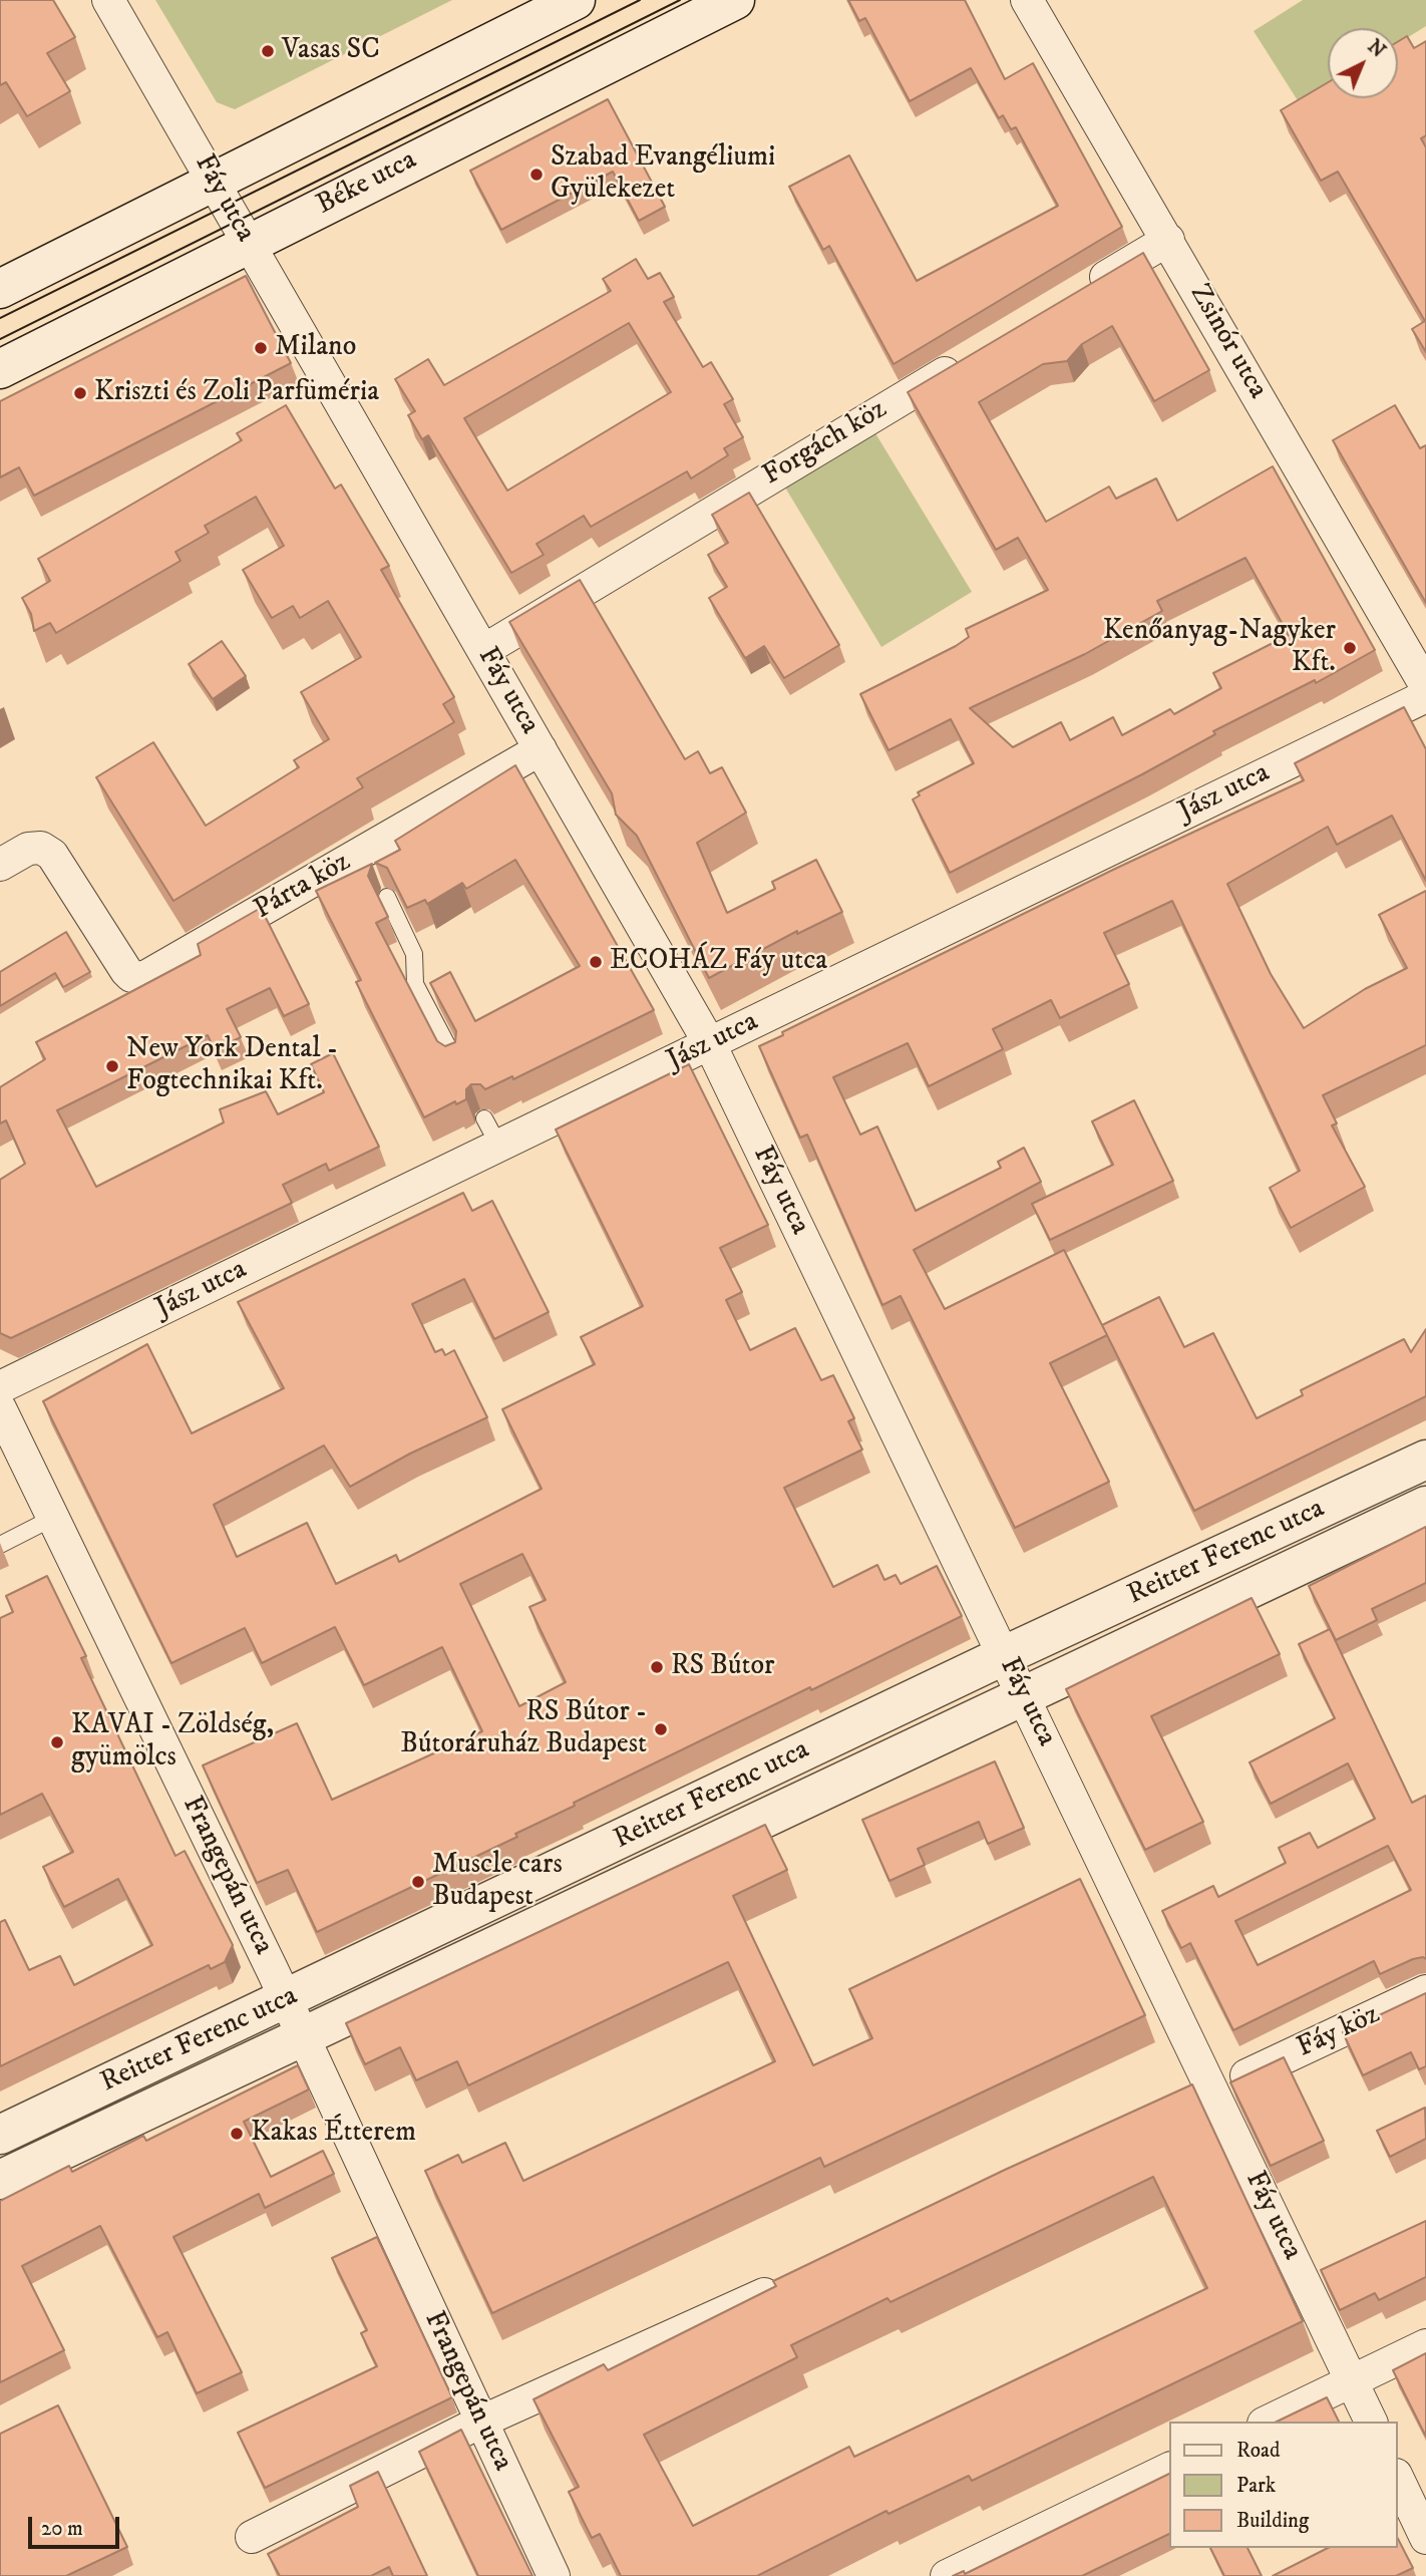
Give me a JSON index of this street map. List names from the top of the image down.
{
  "streets": {
    "street": [
      "Béke utca",
      "Fáy utca",
      "Zsinór utca",
      "Forgách köz",
      "Jász utca",
      "Párta köz",
      "Reitter Ferenc utca",
      "Frangepán utca",
      "Fáy köz"
    ]
  },
  "crossings": [
    ["Béke utca", "Fáy utca"],
    ["Fáy utca", "Forgách köz"],
    ["Fáy utca", "Jász utca"],
    ["Fáy utca", "Párta köz"],
    ["Fáy utca", "Reitter Ferenc utca"],
    ["Fáy utca", "Fáy köz"],
    ["Reitter Ferenc utca", "Frangepán utca"]
  ],
  "places": [
    "Vasas SC",
    "Szabad Evangéliumi Gyülekezet",
    "Milano",
    "Kriszti és Zoli Parfüméria",
    "Kenőanyag-Nagyker Kft.",
    "ECOHÁZ Fáy utca",
    "New York Dental - Fogtechnikai Kft.",
    "RS Bútor",
    "RS Bútor - Bútoráruház Budapest",
    "KAVAI - Zöldség, gyümölcs",
    "Muscle cars Budapest",
    "Kakas Étterem"
  ],
  "legend": ["Road", "Park", "Building"],
  "scale_bar": "20 m",
  "north": "top right"
}
